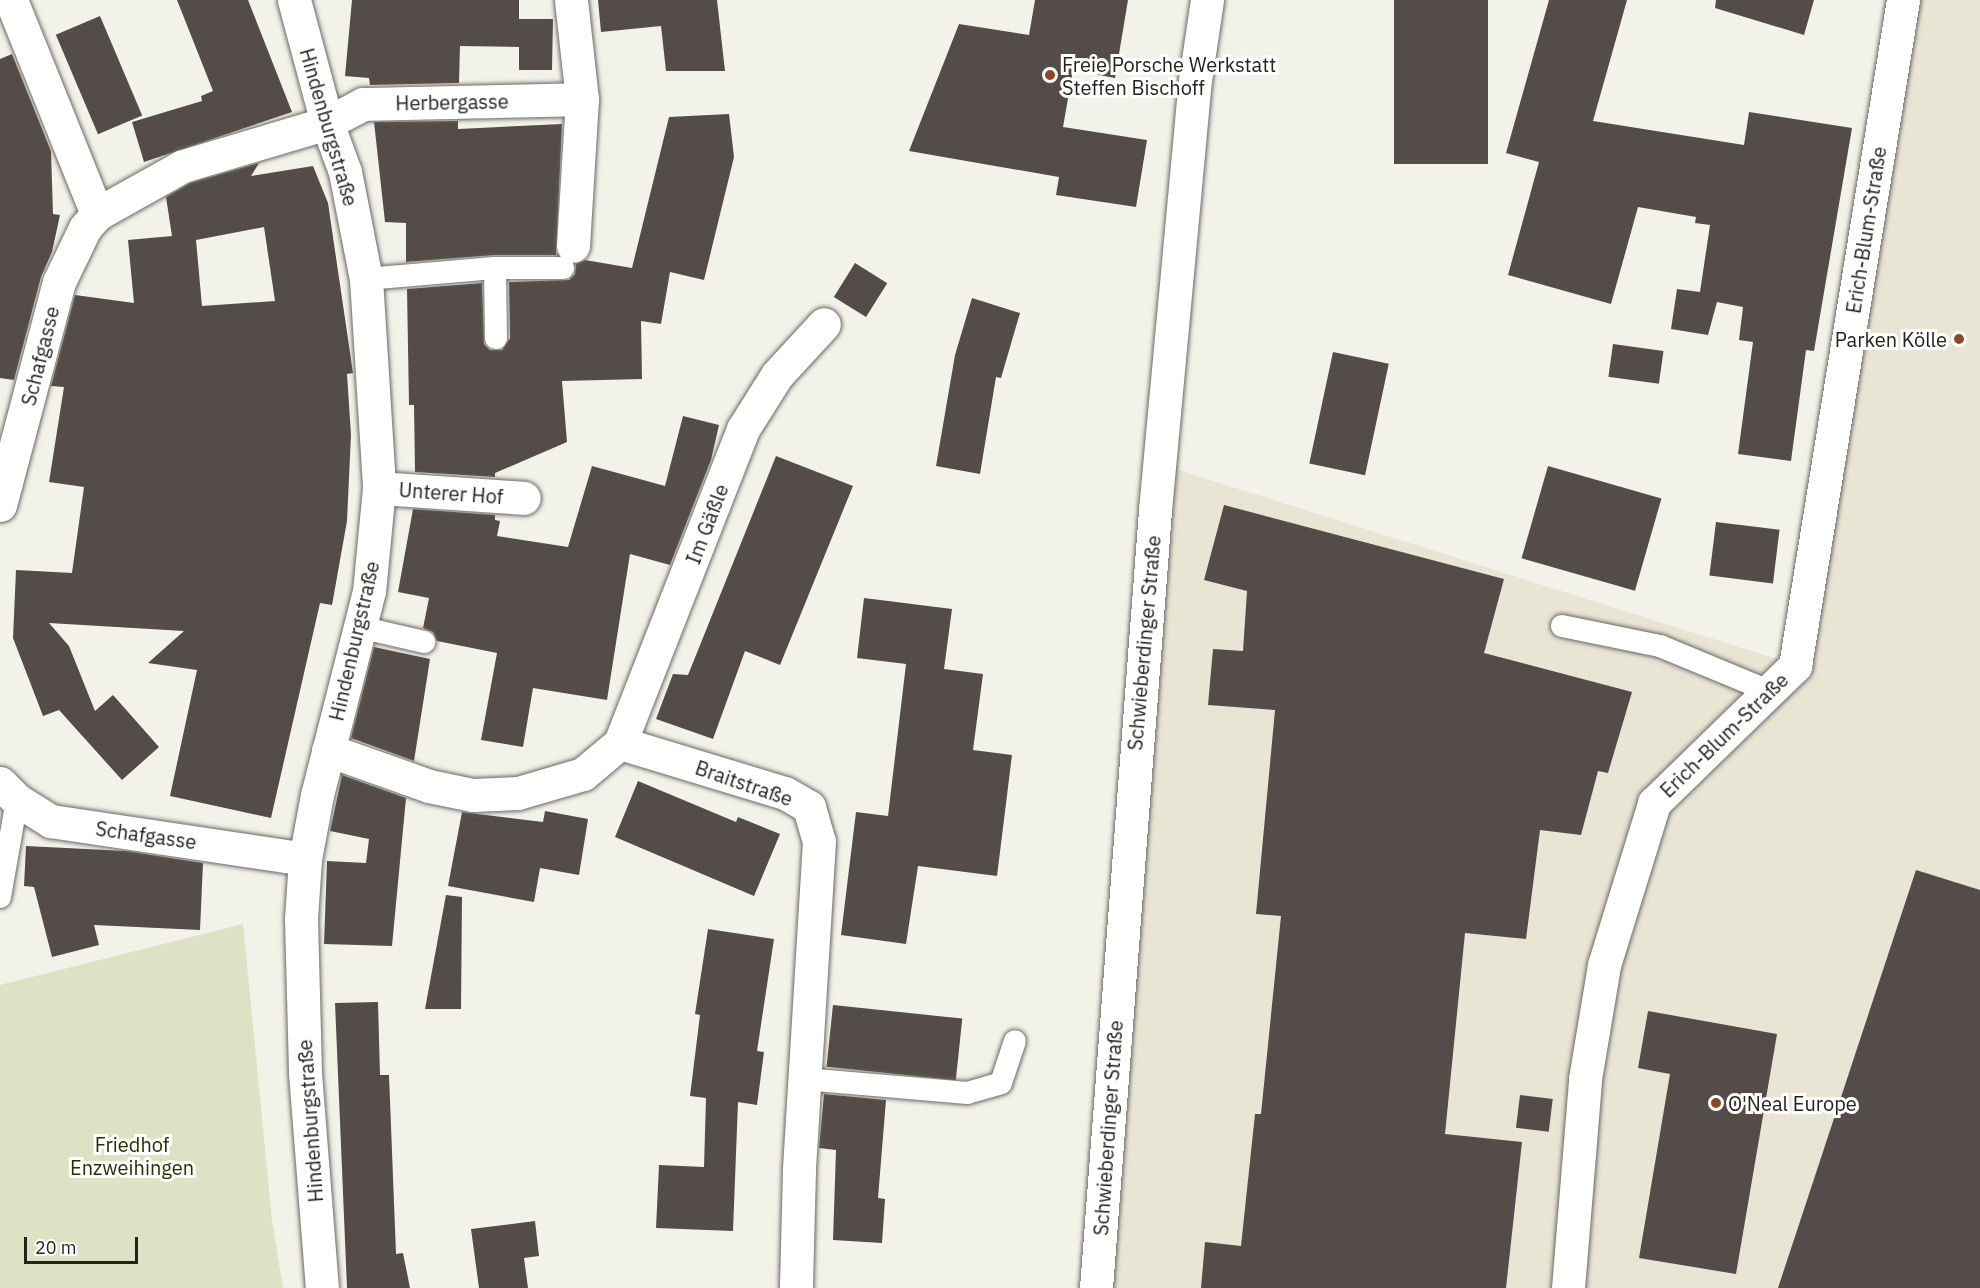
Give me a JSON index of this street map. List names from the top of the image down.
{
  "streets": {
    "street": [
      "Herbergasse",
      "Hindenburgstraße",
      "Erich-Blum-Straße",
      "Schafgasse",
      "Unterer Hof",
      "Im Gäßle",
      "Schwieberdinger Straße",
      "Braitstraße"
    ]
  },
  "crossings": [
    ["Herbergasse", "Hindenburgstraße"],
    ["Herbergasse", "Schafgasse"],
    ["Hindenburgstraße", "Schafgasse"],
    ["Hindenburgstraße", "Unterer Hof"],
    ["Im Gäßle", "Braitstraße"]
  ],
  "parks": ["Friedhof Enzweihingen"],
  "places": ["Freie Porsche Werkstatt Steffen Bischoff", "Parken Kölle", "O'Neal Europe"],
  "scale_bar": "20 m"
}
